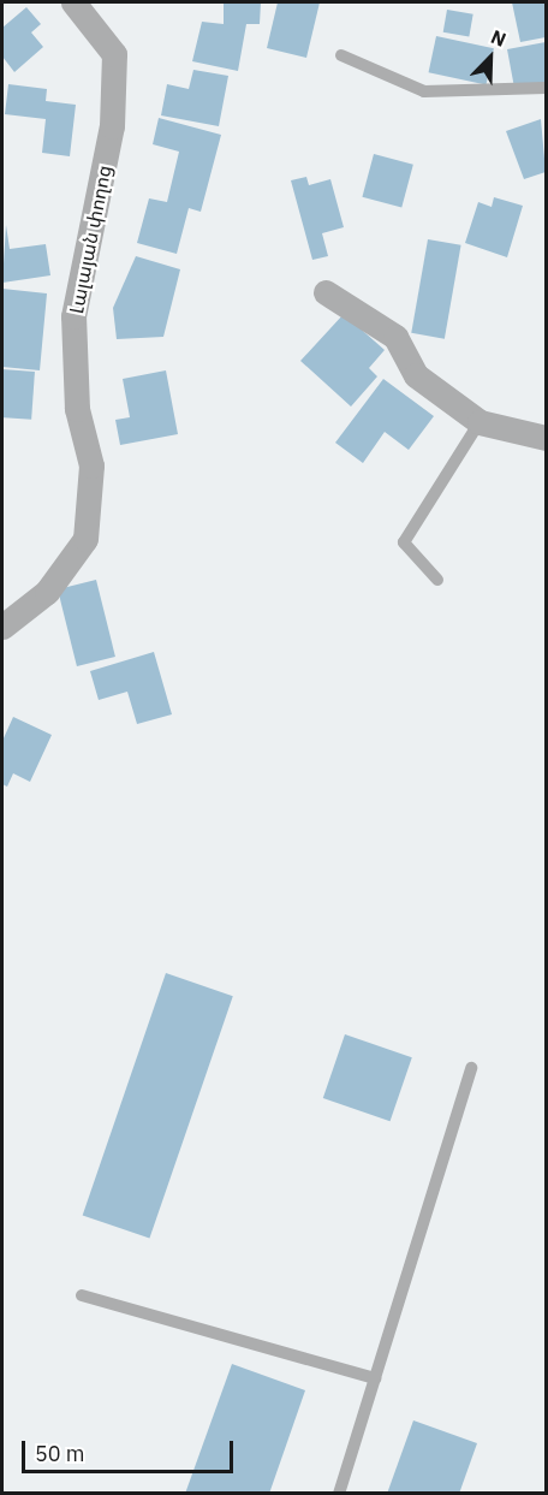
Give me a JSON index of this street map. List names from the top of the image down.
{
  "streets": {
    "street": ["Լալայան փողոց"]
  },
  "scale_bar": "50 m",
  "north": "top right"
}
